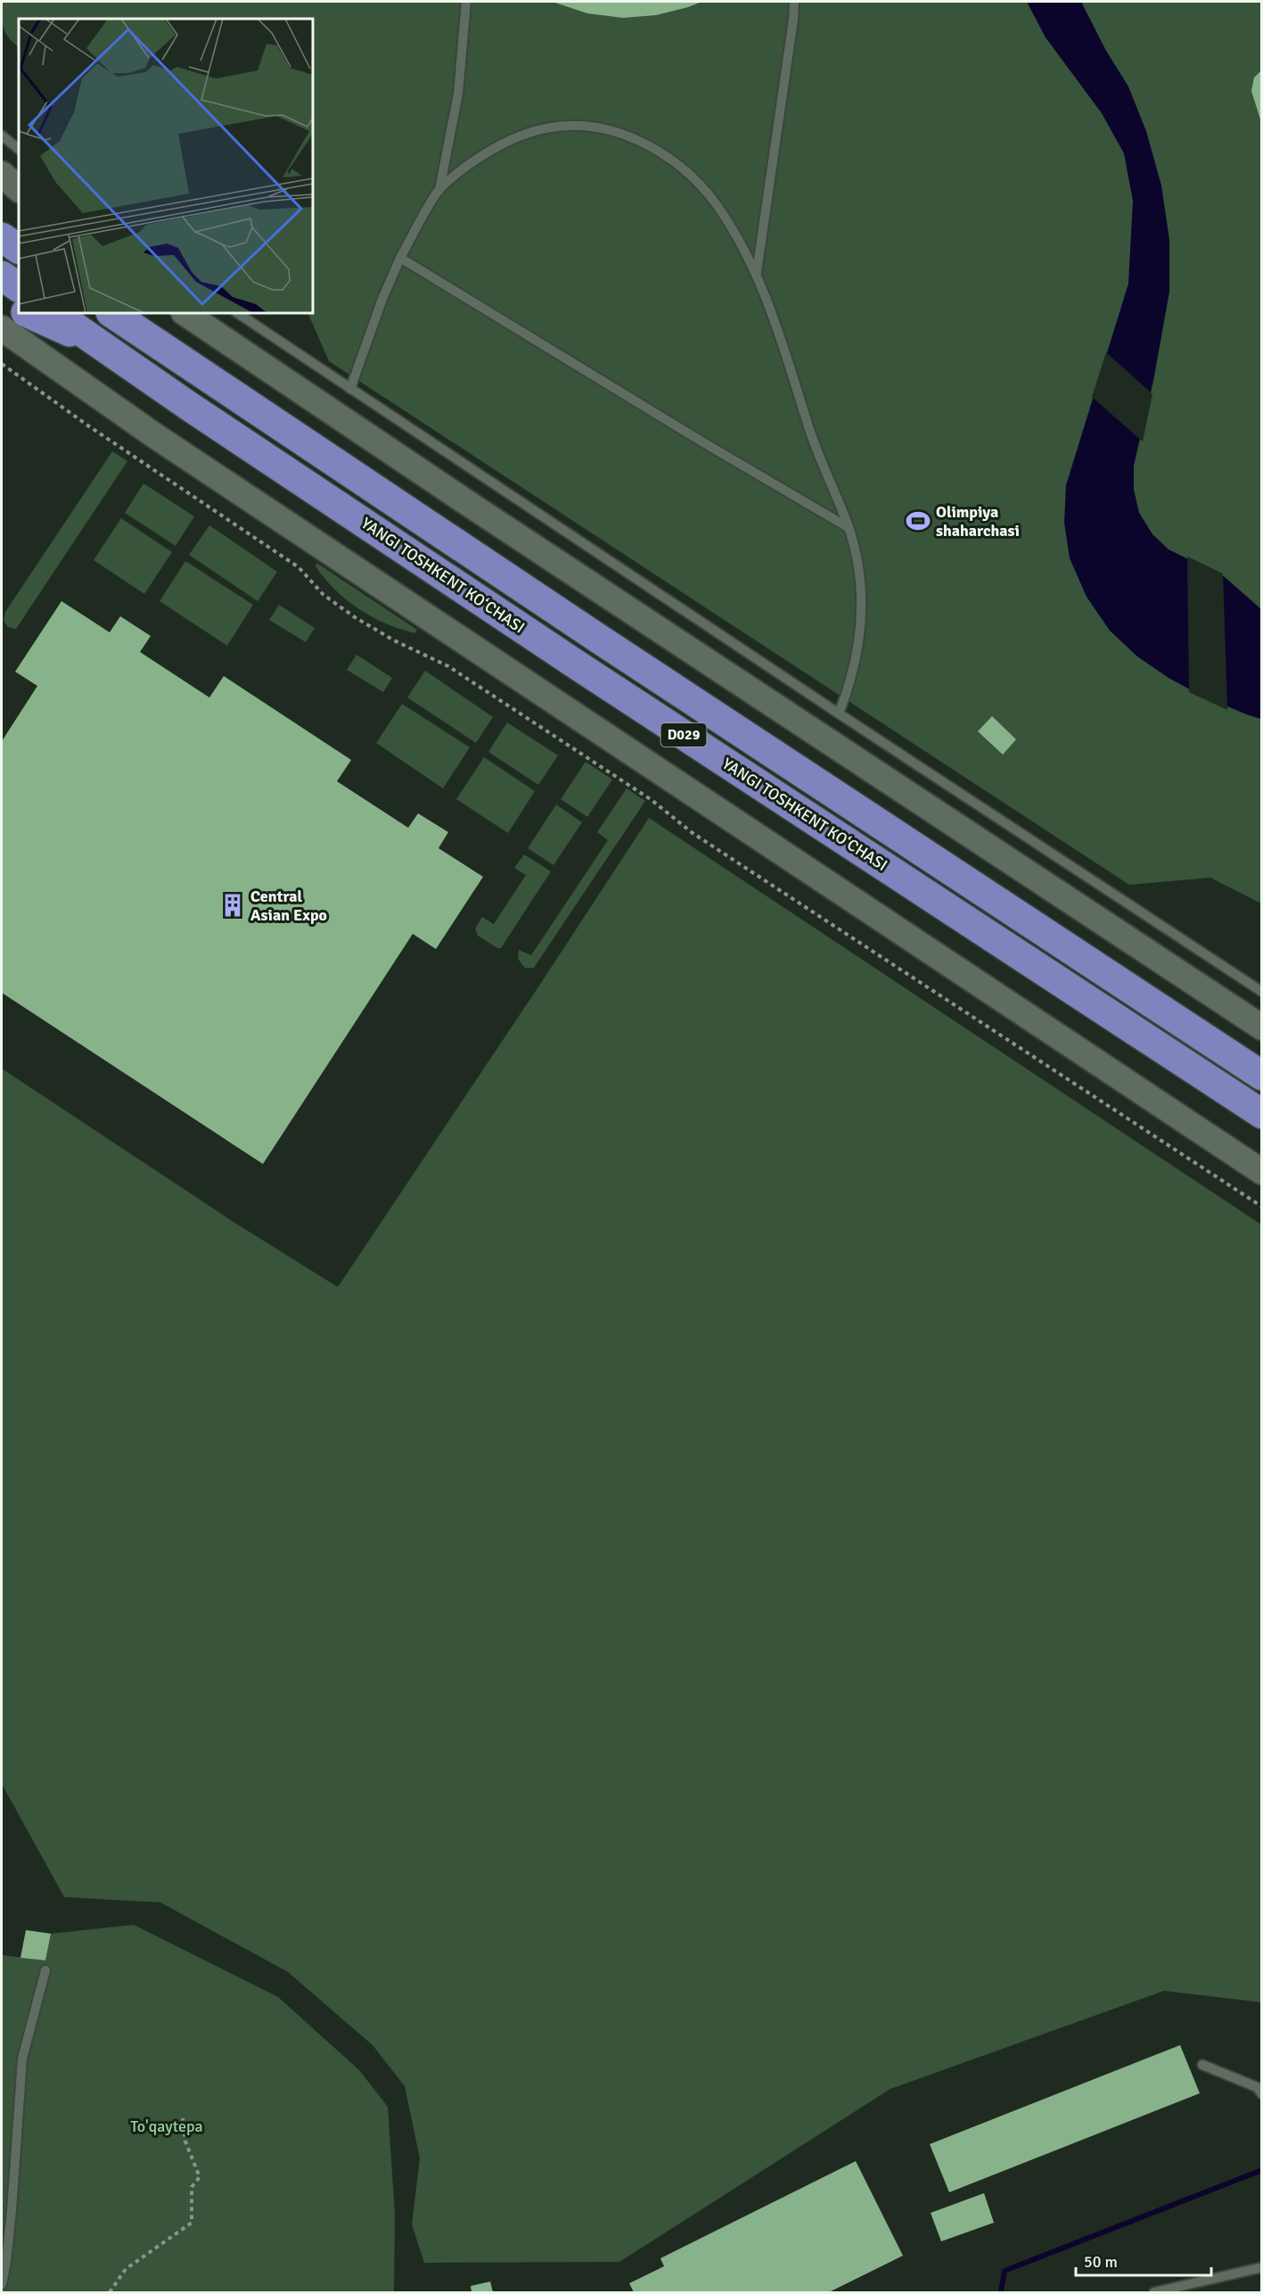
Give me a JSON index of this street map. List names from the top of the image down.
{
  "streets": {
    "highway": ["YANGI TOSHKENT KO‘CHASI", "D029"]
  },
  "parks": ["To'qaytepa"],
  "places": {
    "sports": ["Olimpiya shaharchasi"],
    "building": ["Central Asian Expo"]
  },
  "scale_bar": "50 m"
}
